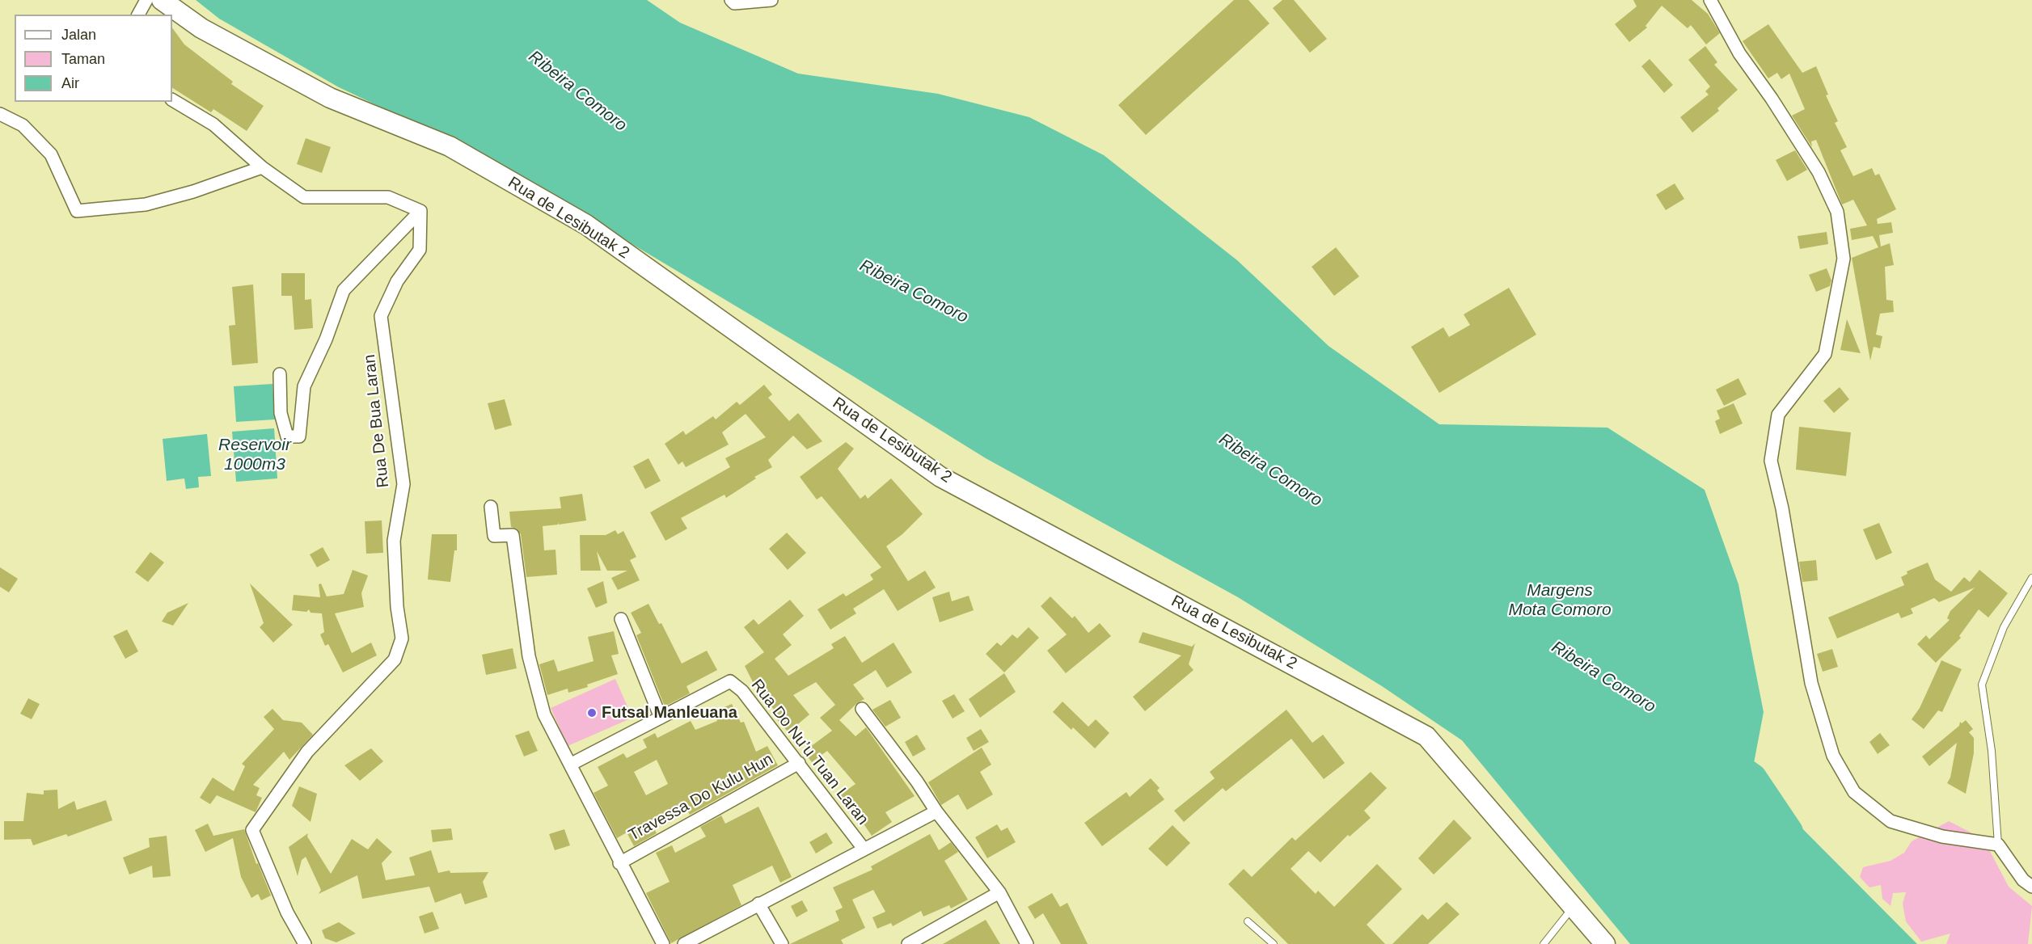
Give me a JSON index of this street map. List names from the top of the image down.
{
  "streets": {
    "main road": ["Rua de Lesibutak 2"],
    "street": ["Rua De Bua Laran", "Rua Do Nu’u Tuan Laran", "Travessa Do Kulu Hun"]
  },
  "crossings": [
    ["Rua Do Nu’u Tuan Laran", "Travessa Do Kulu Hun"]
  ],
  "water": ["Ribeira Comoro", "Reservoir 1000m3", "Margens Mota Comoro"],
  "places": ["Futsal Manleuana"],
  "legend": ["Jalan", "Taman", "Air"]
}
